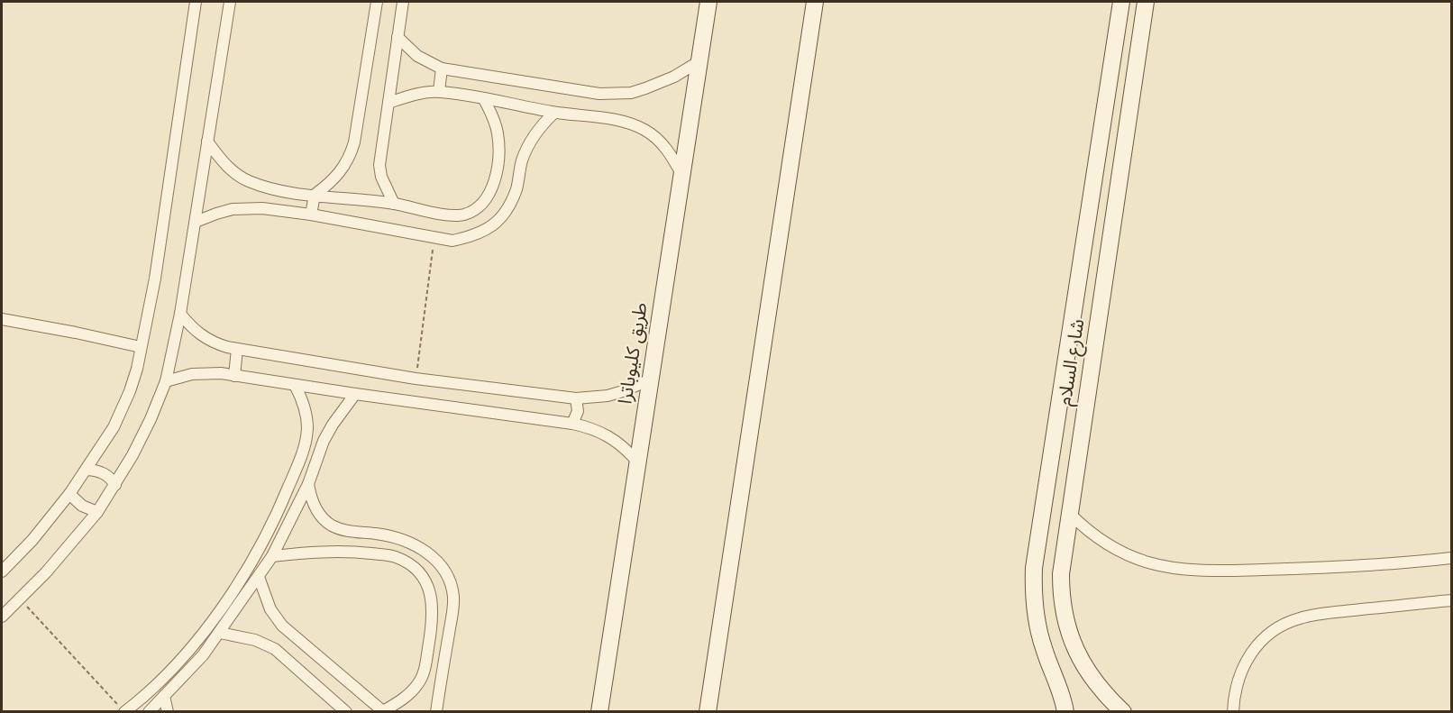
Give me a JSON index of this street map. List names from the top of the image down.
{
  "streets": {
    "main road": ["طريق كليوباترا", "شارع السلام"]
  }
}
